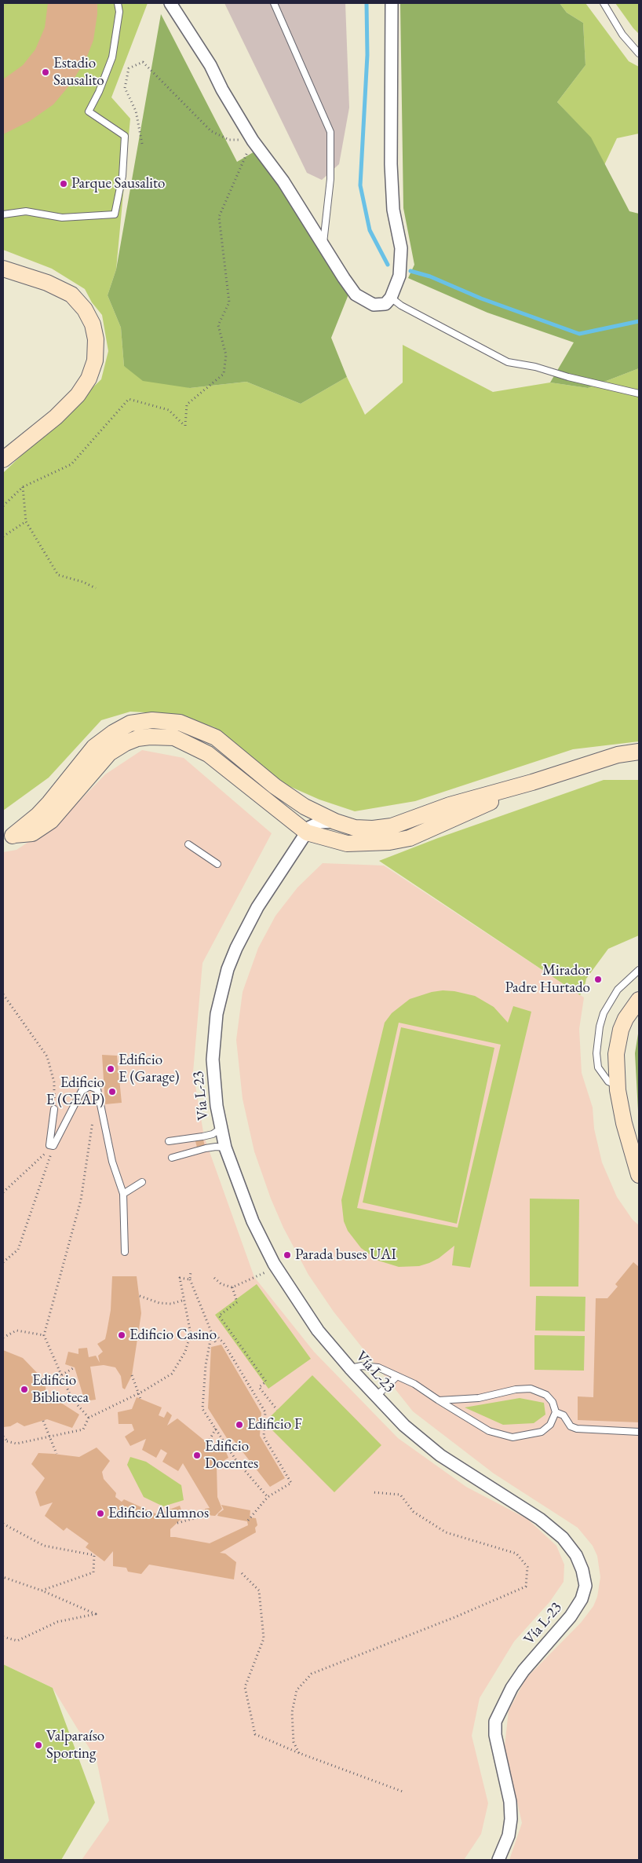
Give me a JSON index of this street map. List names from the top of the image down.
{
  "streets": {
    "street": ["Vía L-23"]
  },
  "places": [
    "Estadio Sausalito",
    "Parque Sausalito",
    "Mirador Padre Hurtado",
    "Edificio E (Garage)",
    "Edificio E (CEAP)",
    "Parada buses UAI",
    "Edificio Casino",
    "Edificio Biblioteca",
    "Edificio F",
    "Edificio Docentes",
    "Edificio Alumnos",
    "Valparaíso Sporting"
  ]
}
